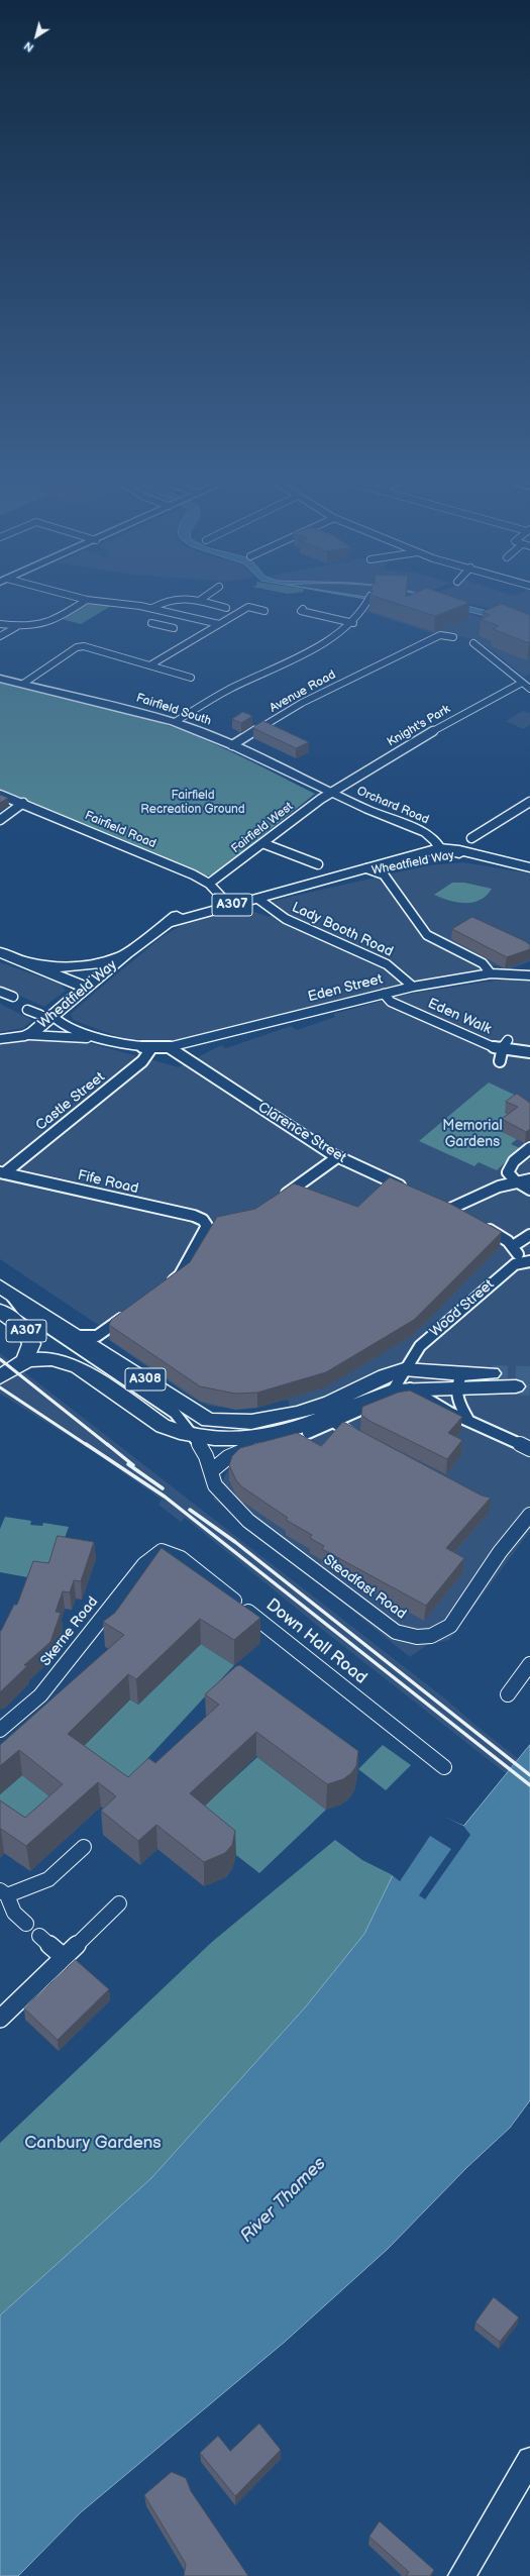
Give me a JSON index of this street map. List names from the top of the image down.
{
  "streets": {
    "main road": ["Wheatfield Way", "A307", "A308"],
    "street": [
      "Avenue Road",
      "Fairfield South",
      "Knight's Park",
      "Orchard Road",
      "Fairfield West",
      "Fairfield Road",
      "Lady Booth Road",
      "Eden Street",
      "Eden Walk",
      "Castle Street",
      "Clarence Street",
      "Fife Road",
      "Wood Street",
      "Steadfast Road",
      "Skerne Road",
      "Down Hall Road"
    ]
  },
  "crossings": [
    ["Avenue Road", "Fairfield South"],
    ["Fairfield South", "Knight's Park"],
    ["Fairfield South", "Orchard Road"],
    ["Fairfield South", "Fairfield West"],
    ["Knight's Park", "Orchard Road"],
    ["Knight's Park", "Fairfield West"],
    ["Orchard Road", "Fairfield West"],
    ["Orchard Road", "Wheatfield Way"],
    ["Fairfield West", "Fairfield Road"],
    ["Fairfield Road", "Wheatfield Way"],
    ["Wheatfield Way", "A307"],
    ["Wheatfield Way", "Lady Booth Road"],
    ["A307", "A308"],
    ["Lady Booth Road", "Eden Street"],
    ["Eden Street", "Eden Walk"],
    ["Eden Street", "Clarence Street"],
    ["Castle Street", "Fife Road"],
    ["Wood Street", "A308"],
    ["Skerne Road", "Down Hall Road"]
  ],
  "water": ["River Thames"],
  "parks": ["Fairfield Recreation Ground", "Memorial Gardens", "Canbury Gardens"],
  "north": "bottom left"
}
